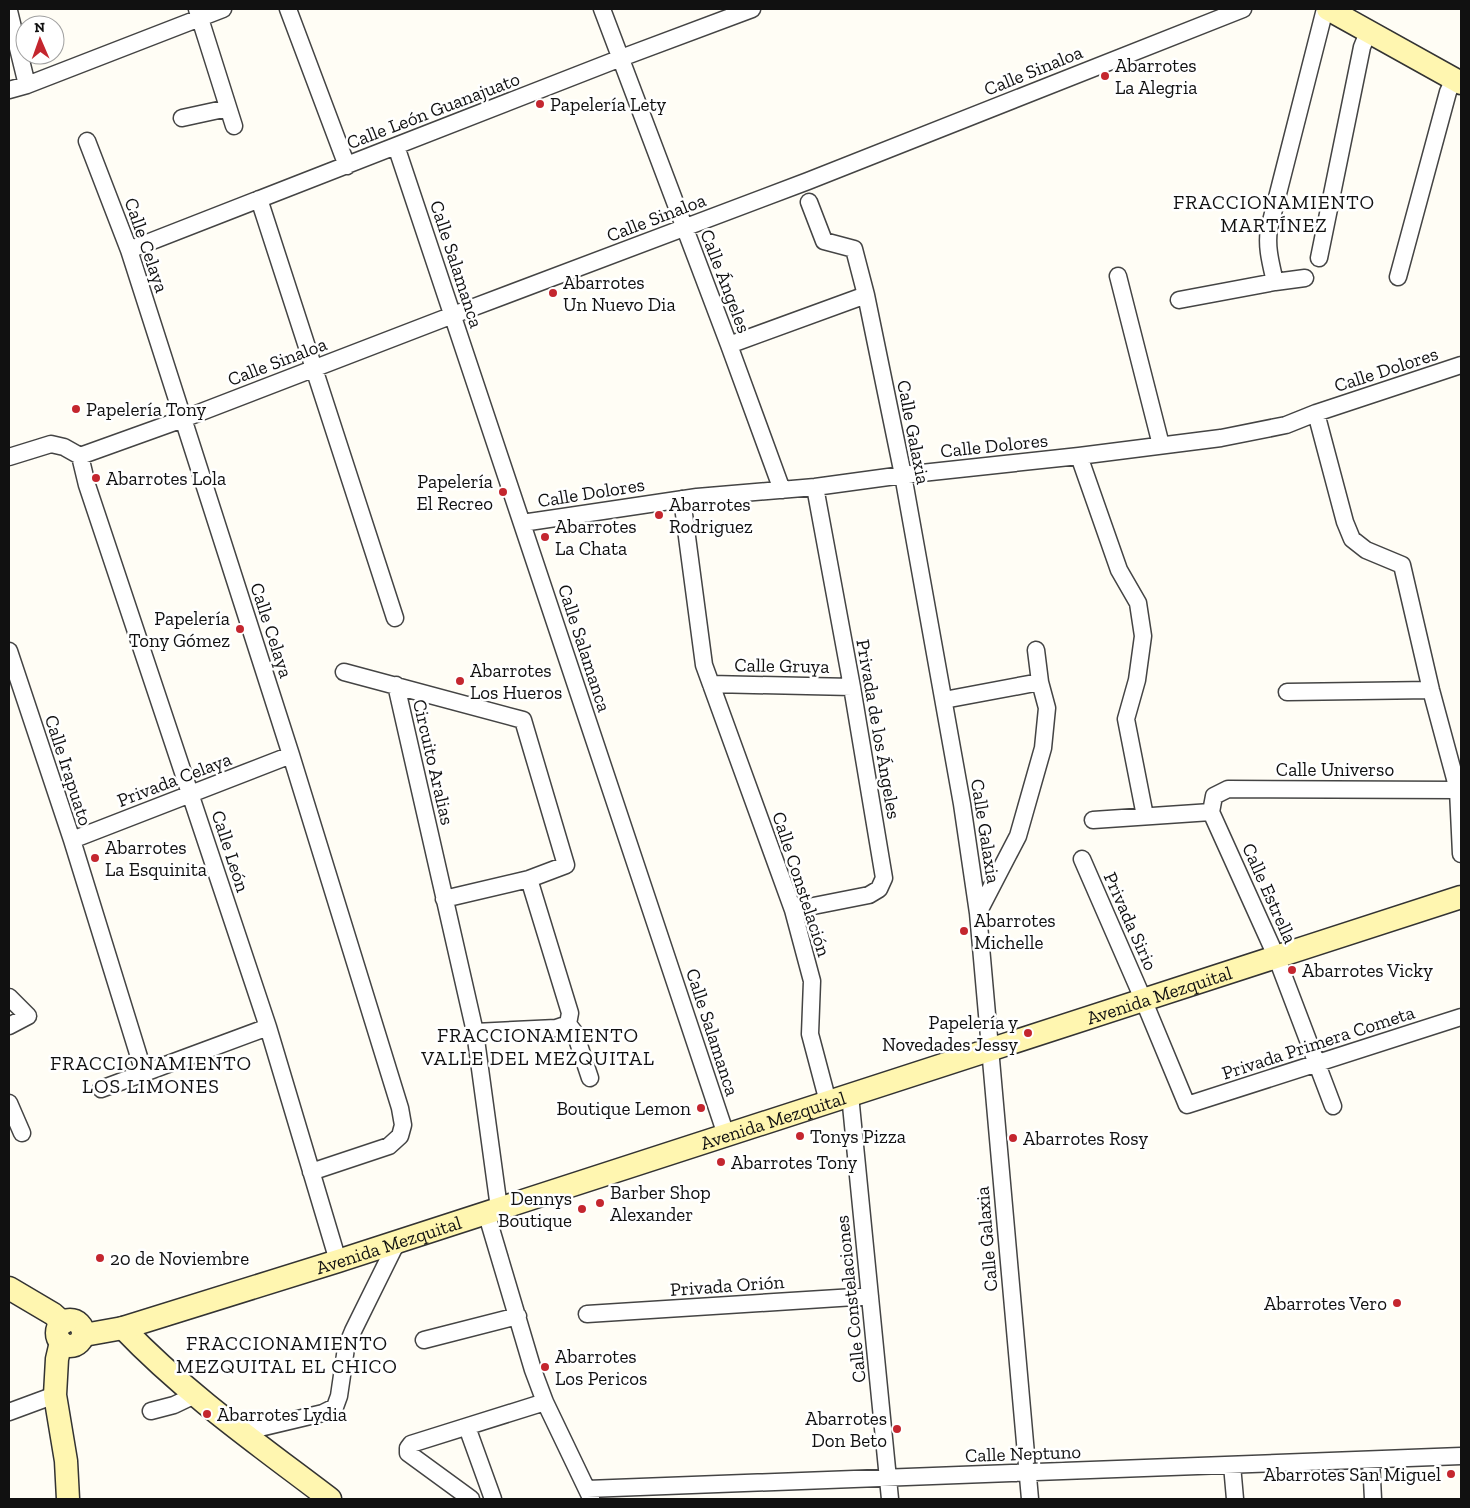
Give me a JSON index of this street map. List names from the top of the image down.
{
  "streets": {
    "street": [
      "Calle Sinaloa",
      "Calle León Guanajuato",
      "Calle Celaya",
      "Calle Salamanca",
      "Calle Ángeles",
      "Calle Dolores",
      "Calle Galaxia",
      "Calle Gruya",
      "Privada de los Ángeles",
      "Circuito Aralias",
      "Calle Universo",
      "Calle Irapuato",
      "Privada Celaya",
      "Calle León",
      "Calle Constelación",
      "Calle Estrella",
      "Privada Sirio",
      "Avenida Mezquital",
      "Privada Primera Cometa",
      "Privada Orión",
      "Calle Constelaciones",
      "Calle Neptuno"
    ]
  },
  "crossings": [
    ["Calle Sinaloa", "Calle Celaya"],
    ["Calle Sinaloa", "Calle Salamanca"],
    ["Calle Sinaloa", "Calle Ángeles"],
    ["Calle Sinaloa", "Calle León"],
    ["Calle León Guanajuato", "Calle Celaya"],
    ["Calle León Guanajuato", "Calle Salamanca"],
    ["Calle León Guanajuato", "Calle Ángeles"],
    ["Calle Celaya", "Privada Celaya"],
    ["Calle Celaya", "Calle León"],
    ["Calle Salamanca", "Calle Dolores"],
    ["Calle Salamanca", "Avenida Mezquital"],
    ["Calle Ángeles", "Calle Dolores"],
    ["Calle Dolores", "Calle Galaxia"],
    ["Calle Dolores", "Privada de los Ángeles"],
    ["Calle Dolores", "Calle Constelación"],
    ["Calle Galaxia", "Avenida Mezquital"],
    ["Calle Galaxia", "Calle Neptuno"],
    ["Calle Gruya", "Privada de los Ángeles"],
    ["Calle Gruya", "Calle Constelación"],
    ["Privada de los Ángeles", "Calle Constelación"],
    ["Circuito Aralias", "Avenida Mezquital"],
    ["Circuito Aralias", "Calle Neptuno"],
    ["Calle Universo", "Calle Estrella"],
    ["Calle Irapuato", "Privada Celaya"],
    ["Privada Celaya", "Calle León"],
    ["Calle León", "Avenida Mezquital"],
    ["Calle Constelación", "Avenida Mezquital"],
    ["Calle Estrella", "Avenida Mezquital"],
    ["Calle Estrella", "Privada Primera Cometa"],
    ["Privada Sirio", "Avenida Mezquital"],
    ["Privada Sirio", "Privada Primera Cometa"],
    ["Avenida Mezquital", "Calle Constelaciones"],
    ["Privada Orión", "Calle Constelaciones"],
    ["Calle Constelaciones", "Calle Neptuno"]
  ],
  "districts": [
    "FRACCIONAMIENTO MARTÍNEZ",
    "FRACCIONAMIENTO VALLE DEL MEZQUITAL",
    "FRACCIONAMIENTO LOS LIMONES",
    "FRACCIONAMIENTO MEZQUITAL EL CHICO"
  ],
  "places": [
    "Abarrotes La Alegria",
    "Papelería Lety",
    "Abarrotes Un Nuevo Dia",
    "Papelería Tony",
    "Abarrotes Lola",
    "Papelería El Recreo",
    "Abarrotes Rodriguez",
    "Abarrotes La Chata",
    "Papelería Tony Gómez",
    "Abarrotes Los Hueros",
    "Abarrotes La Esquinita",
    "Abarrotes Michelle",
    "Abarrotes Vicky",
    "Papelería y Novedades Jessy",
    "Boutique Lemon",
    "Tonys Pizza",
    "Abarrotes Rosy",
    "Abarrotes Tony",
    "Barber Shop Alexander",
    "Dennys Boutique",
    "20 de Noviembre",
    "Abarrotes Vero",
    "Abarrotes Los Pericos",
    "Abarrotes Lydia",
    "Abarrotes Don Beto",
    "Abarrotes San Miguel"
  ],
  "north": "top"
}
